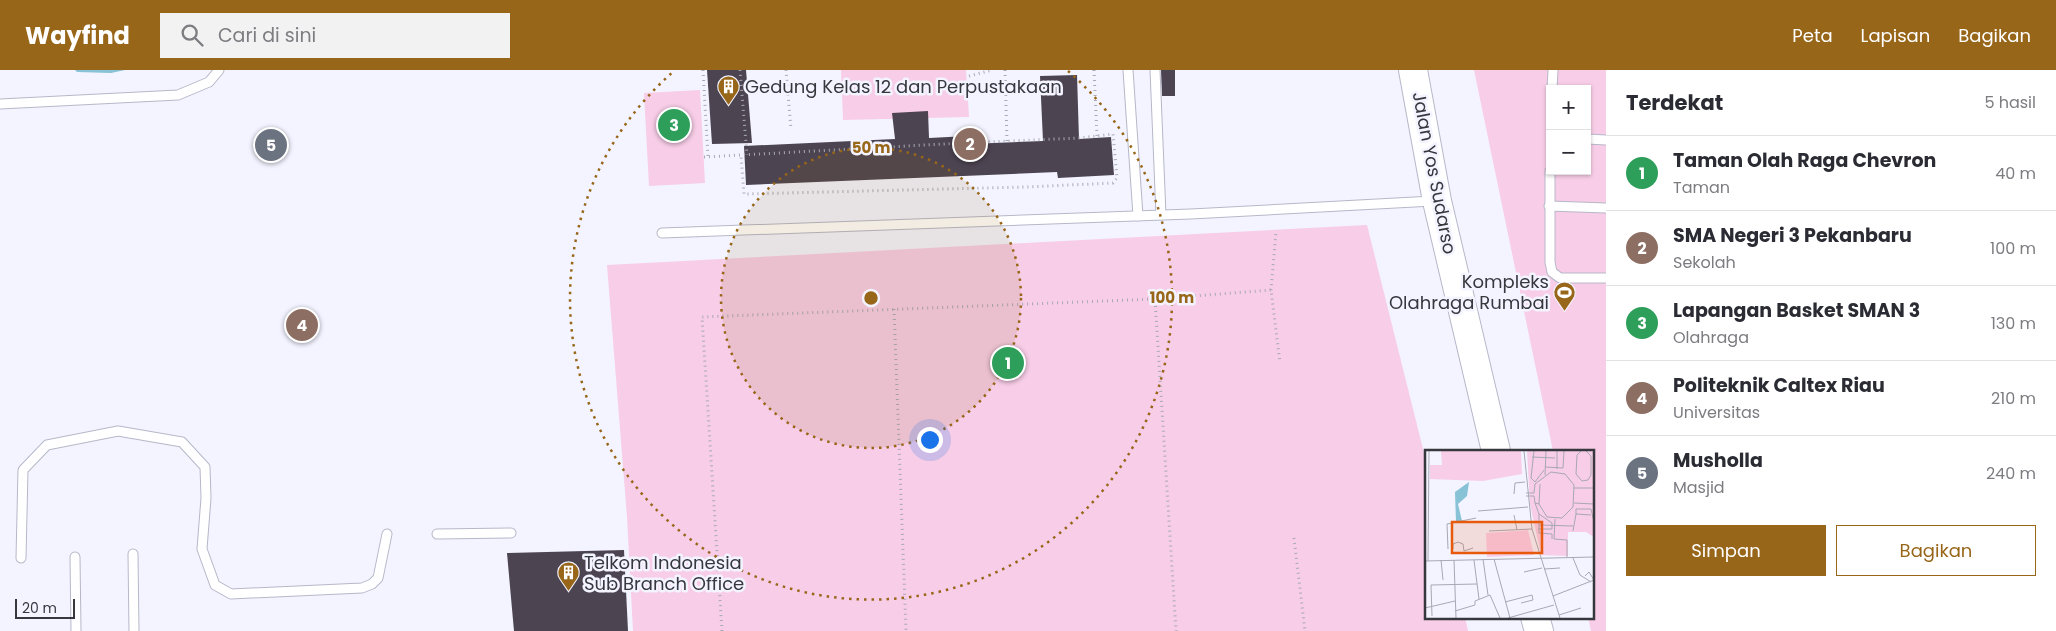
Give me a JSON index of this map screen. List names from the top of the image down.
{
  "streets": {
    "main road": ["Jalan Yos Sudarso"]
  },
  "places": {
    "building": ["Gedung Kelas 12 dan Perpustakaan", "Telkom Indonesia Sub Branch Office"],
    "sports": ["Kompleks Olahraga Rumbai"]
  },
  "scale_bar": "20 m",
  "page": {
    "header": "Wayfind",
    "search": "Cari di sini",
    "nav": ["Peta", "Lapisan", "Bagikan"],
    "heading": ["Terdekat", "5 hasil"],
    "map_buttons": ["+", "−"],
    "pins": [
      "3",
      "2",
      "5",
      "4",
      "1"
    ],
    "list": [
      {
        "mark": "1",
        "name": "Taman Olah Raga Chevron",
        "note": "Taman",
        "value": "40 m"
      },
      {
        "mark": "2",
        "name": "SMA Negeri 3 Pekanbaru",
        "note": "Sekolah",
        "value": "100 m"
      },
      {
        "mark": "3",
        "name": "Lapangan Basket SMAN 3",
        "note": "Olahraga",
        "value": "130 m"
      },
      {
        "mark": "4",
        "name": "Politeknik Caltex Riau",
        "note": "Universitas",
        "value": "210 m"
      },
      {
        "mark": "5",
        "name": "Musholla",
        "note": "Masjid",
        "value": "240 m"
      }
    ],
    "buttons": ["Simpan", "Bagikan"],
    "scale": "20 m"
  },
  "rings": ["50 m", "100 m"]
}
